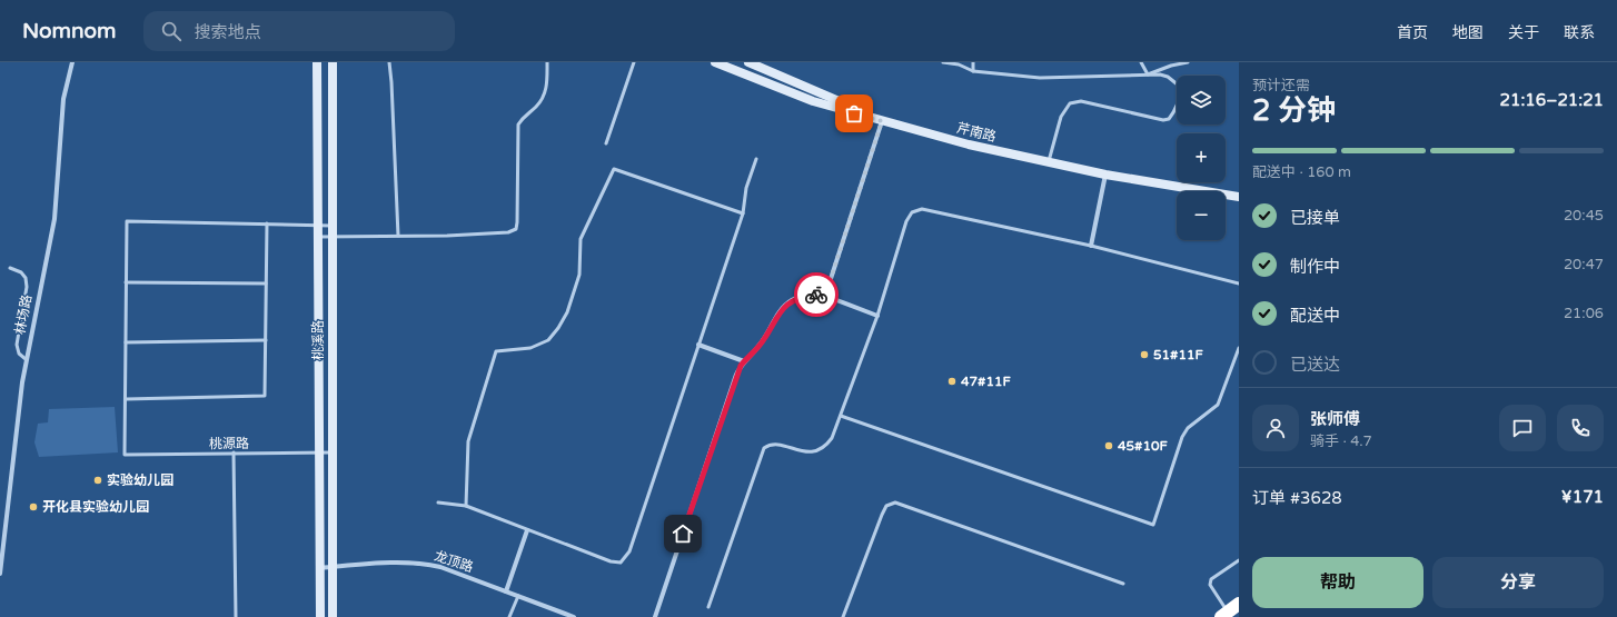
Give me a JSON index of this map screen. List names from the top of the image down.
{
  "streets": {
    "street": [
      "芹南路",
      "林场路",
      "桃溪路",
      "龙顶路"
    ],
    "lane": ["桃源路"]
  },
  "crossings": [
    ["桃溪路", "桃源路"],
    ["桃溪路", "龙顶路"]
  ],
  "places": [
    "51#11F",
    "47#11F",
    "45#10F",
    "实验幼儿园",
    "开化县实验幼儿园"
  ],
  "page": {
    "header": "Nomnom",
    "search": "搜索地点",
    "nav": [
      "首页",
      "地图",
      "关于",
      "联系"
    ],
    "heading": ["2 分钟", "预计还需", "21:16–21:21"],
    "panel": [
      "张师傅",
      "骑手 · 4.7",
      "订单 #3628",
      "¥171"
    ],
    "map_buttons": ["+", "−"],
    "bar": "配送中 · 160 m",
    "list": [
      ["已接单", "20:45"],
      ["制作中", "20:47"],
      ["配送中", "21:06"],
      "已送达"
    ],
    "buttons": ["帮助", "分享"]
  }
}
